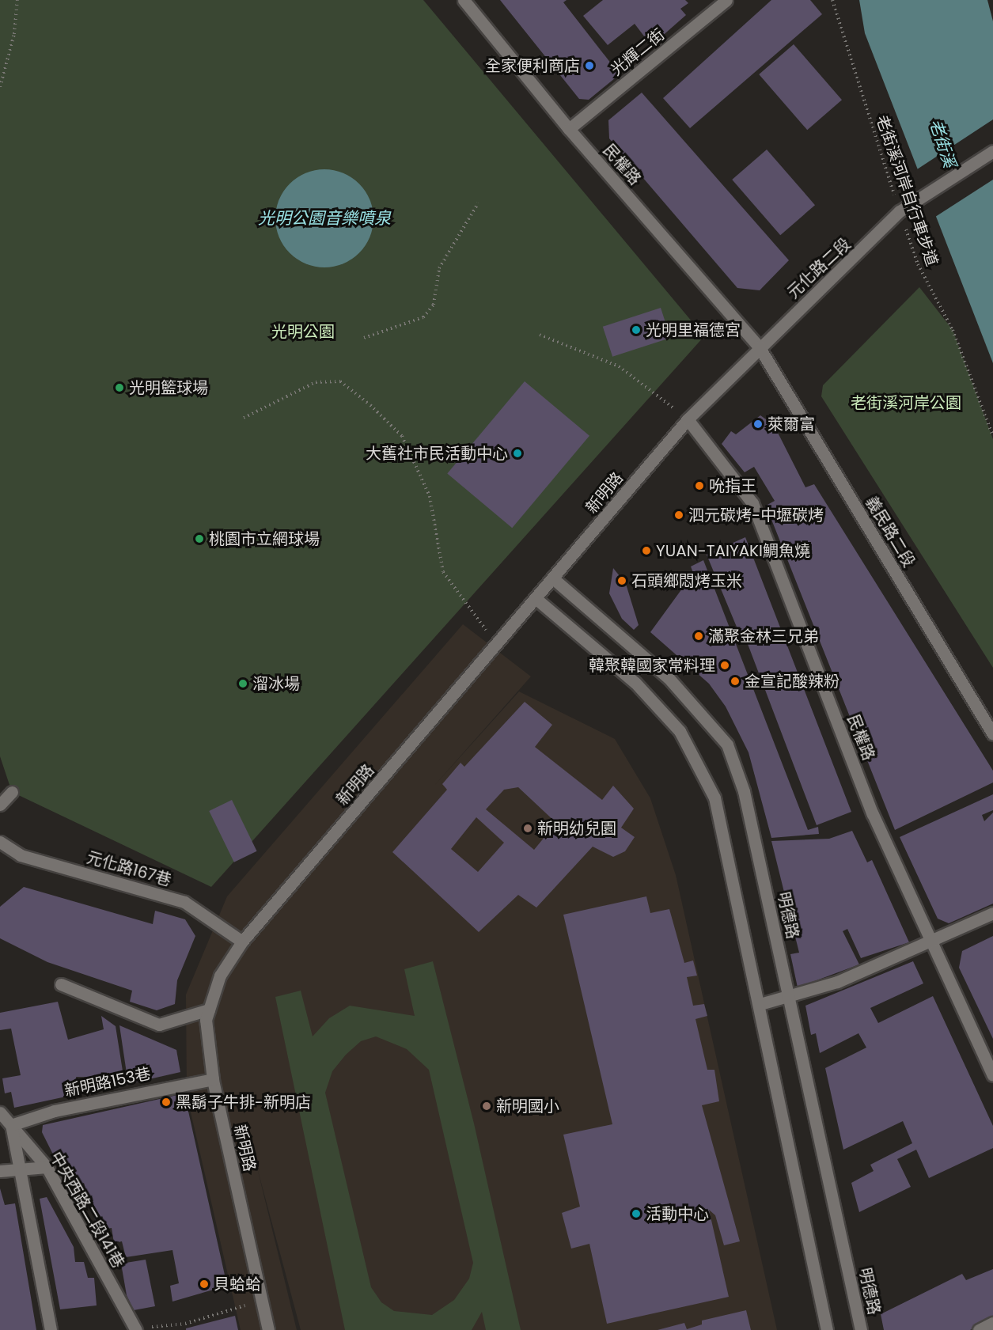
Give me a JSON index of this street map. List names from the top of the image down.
{
  "streets": {
    "street": [
      "光輝二街",
      "民權路",
      "元化路二段",
      "新明路",
      "義民路二段",
      "元化路167巷",
      "明德路",
      "新明路153巷",
      "中央西路二段141巷"
    ],
    "path": ["老街溪河岸自行車步道"]
  },
  "crossings": [
    ["光輝二街", "民權路"],
    ["民權路", "元化路二段"],
    ["民權路", "新明路"],
    ["民權路", "義民路二段"],
    ["老街溪河岸自行車步道", "元化路二段"],
    ["元化路二段", "新明路"],
    ["元化路二段", "義民路二段"],
    ["新明路", "義民路二段"],
    ["新明路", "元化路167巷"],
    ["新明路", "明德路"],
    ["新明路", "新明路153巷"],
    ["新明路153巷", "中央西路二段141巷"]
  ],
  "water": ["老街溪", "光明公園音樂噴泉"],
  "parks": ["光明公園", "老街溪河岸公園"],
  "places": [
    "全家便利商店",
    "光明里福德宮",
    "光明籃球場",
    "萊爾富",
    "大舊社市民活動中心",
    "吮指王",
    "泗元碳烤-中壢碳烤",
    "桃園市立網球場",
    "YUAN-TAIYAKI鯛魚燒",
    "石頭鄉悶烤玉米",
    "滿聚金林三兄弟",
    "韓聚韓國家常料理",
    "金宣記酸辣粉",
    "溜冰場",
    "新明幼兒園",
    "黑鬍子牛排-新明店",
    "新明國小",
    "活動中心",
    "貝蛤蛤"
  ]
}
